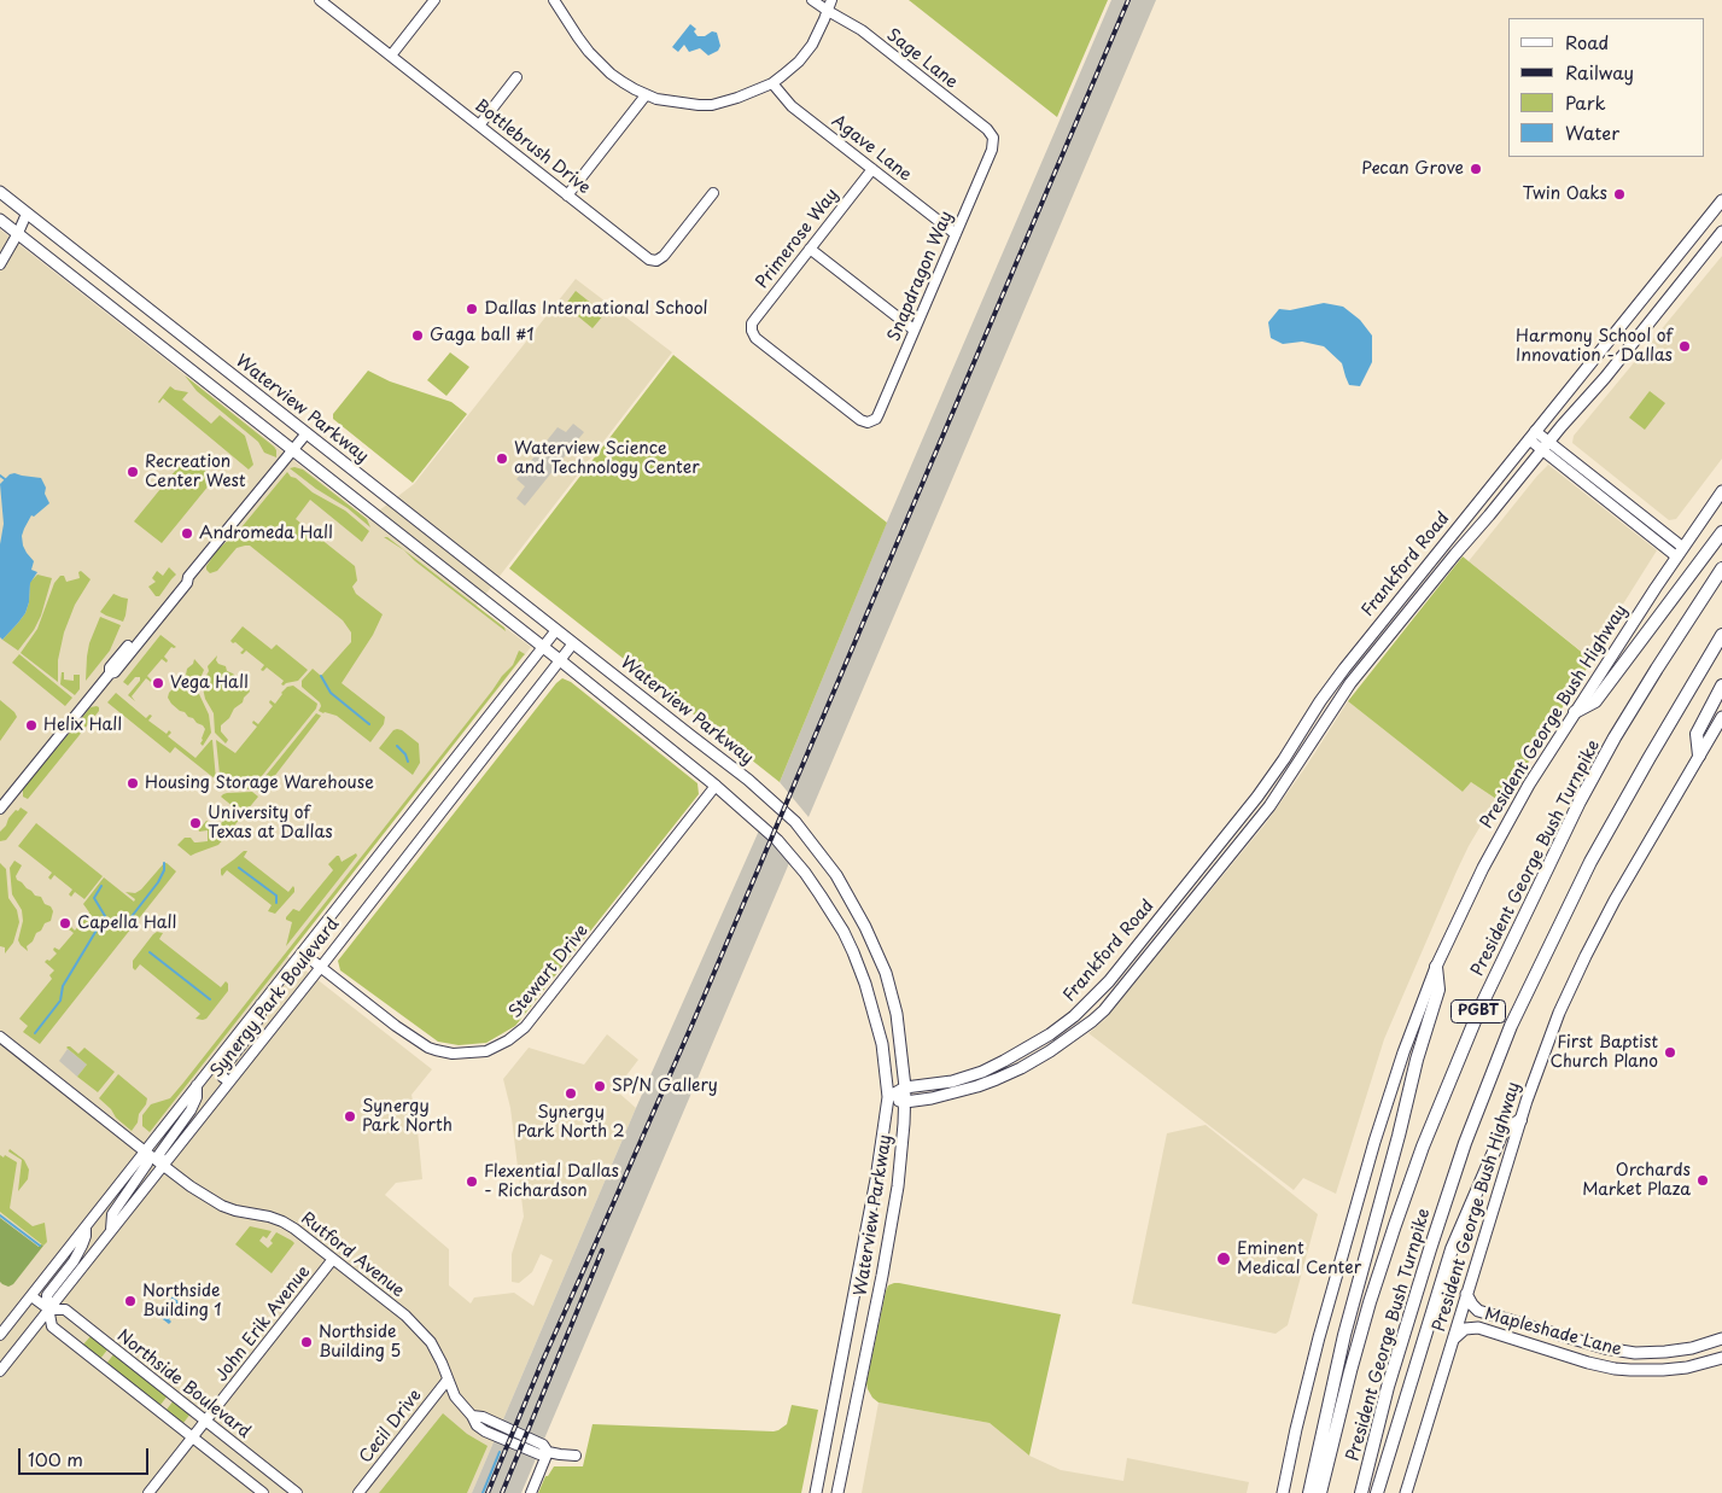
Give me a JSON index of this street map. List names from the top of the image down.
{
  "streets": {
    "highway": ["President George Bush Turnpike", "PGBT"],
    "main road": [
      "Waterview Parkway",
      "Frankford Road",
      "President George Bush Highway",
      "Mapleshade Lane"
    ],
    "street": [
      "Sage Lane",
      "Bottlebrush Drive",
      "Agave Lane",
      "Primerose Way",
      "Snapdragon Way",
      "Stewart Drive",
      "Synergy Park Boulevard",
      "Rutford Avenue",
      "John Erik Avenue",
      "Northside Boulevard",
      "Cecil Drive"
    ]
  },
  "crossings": [
    ["Sage Lane", "Snapdragon Way"],
    ["Agave Lane", "Primerose Way"],
    ["Agave Lane", "Snapdragon Way"],
    ["Primerose Way", "Snapdragon Way"],
    ["Waterview Parkway", "Frankford Road"],
    ["Waterview Parkway", "Stewart Drive"],
    ["Waterview Parkway", "Synergy Park Boulevard"],
    ["President George Bush Highway", "Mapleshade Lane"],
    ["Stewart Drive", "Synergy Park Boulevard"],
    ["Synergy Park Boulevard", "Rutford Avenue"],
    ["Synergy Park Boulevard", "Northside Boulevard"],
    ["Rutford Avenue", "John Erik Avenue"],
    ["Rutford Avenue", "Cecil Drive"],
    ["John Erik Avenue", "Northside Boulevard"]
  ],
  "places": [
    "Pecan Grove",
    "Twin Oaks",
    "Dallas International School",
    "Gaga ball #1",
    "Harmony School of Innovation - Dallas",
    "Waterview Science and Technology Center",
    "Recreation Center West",
    "Andromeda Hall",
    "Vega Hall",
    "Helix Hall",
    "Housing Storage Warehouse",
    "University of Texas at Dallas",
    "Capella Hall",
    "First Baptist Church Plano",
    "SP/N Gallery",
    "Synergy Park North 2",
    "Synergy Park North",
    "Orchards Market Plaza",
    "Flexential Dallas - Richardson",
    "Eminent Medical Center",
    "Northside Building 1",
    "Northside Building 5"
  ],
  "legend": [
    "Road",
    "Railway",
    "Park",
    "Water"
  ],
  "scale_bar": "100 m"
}
